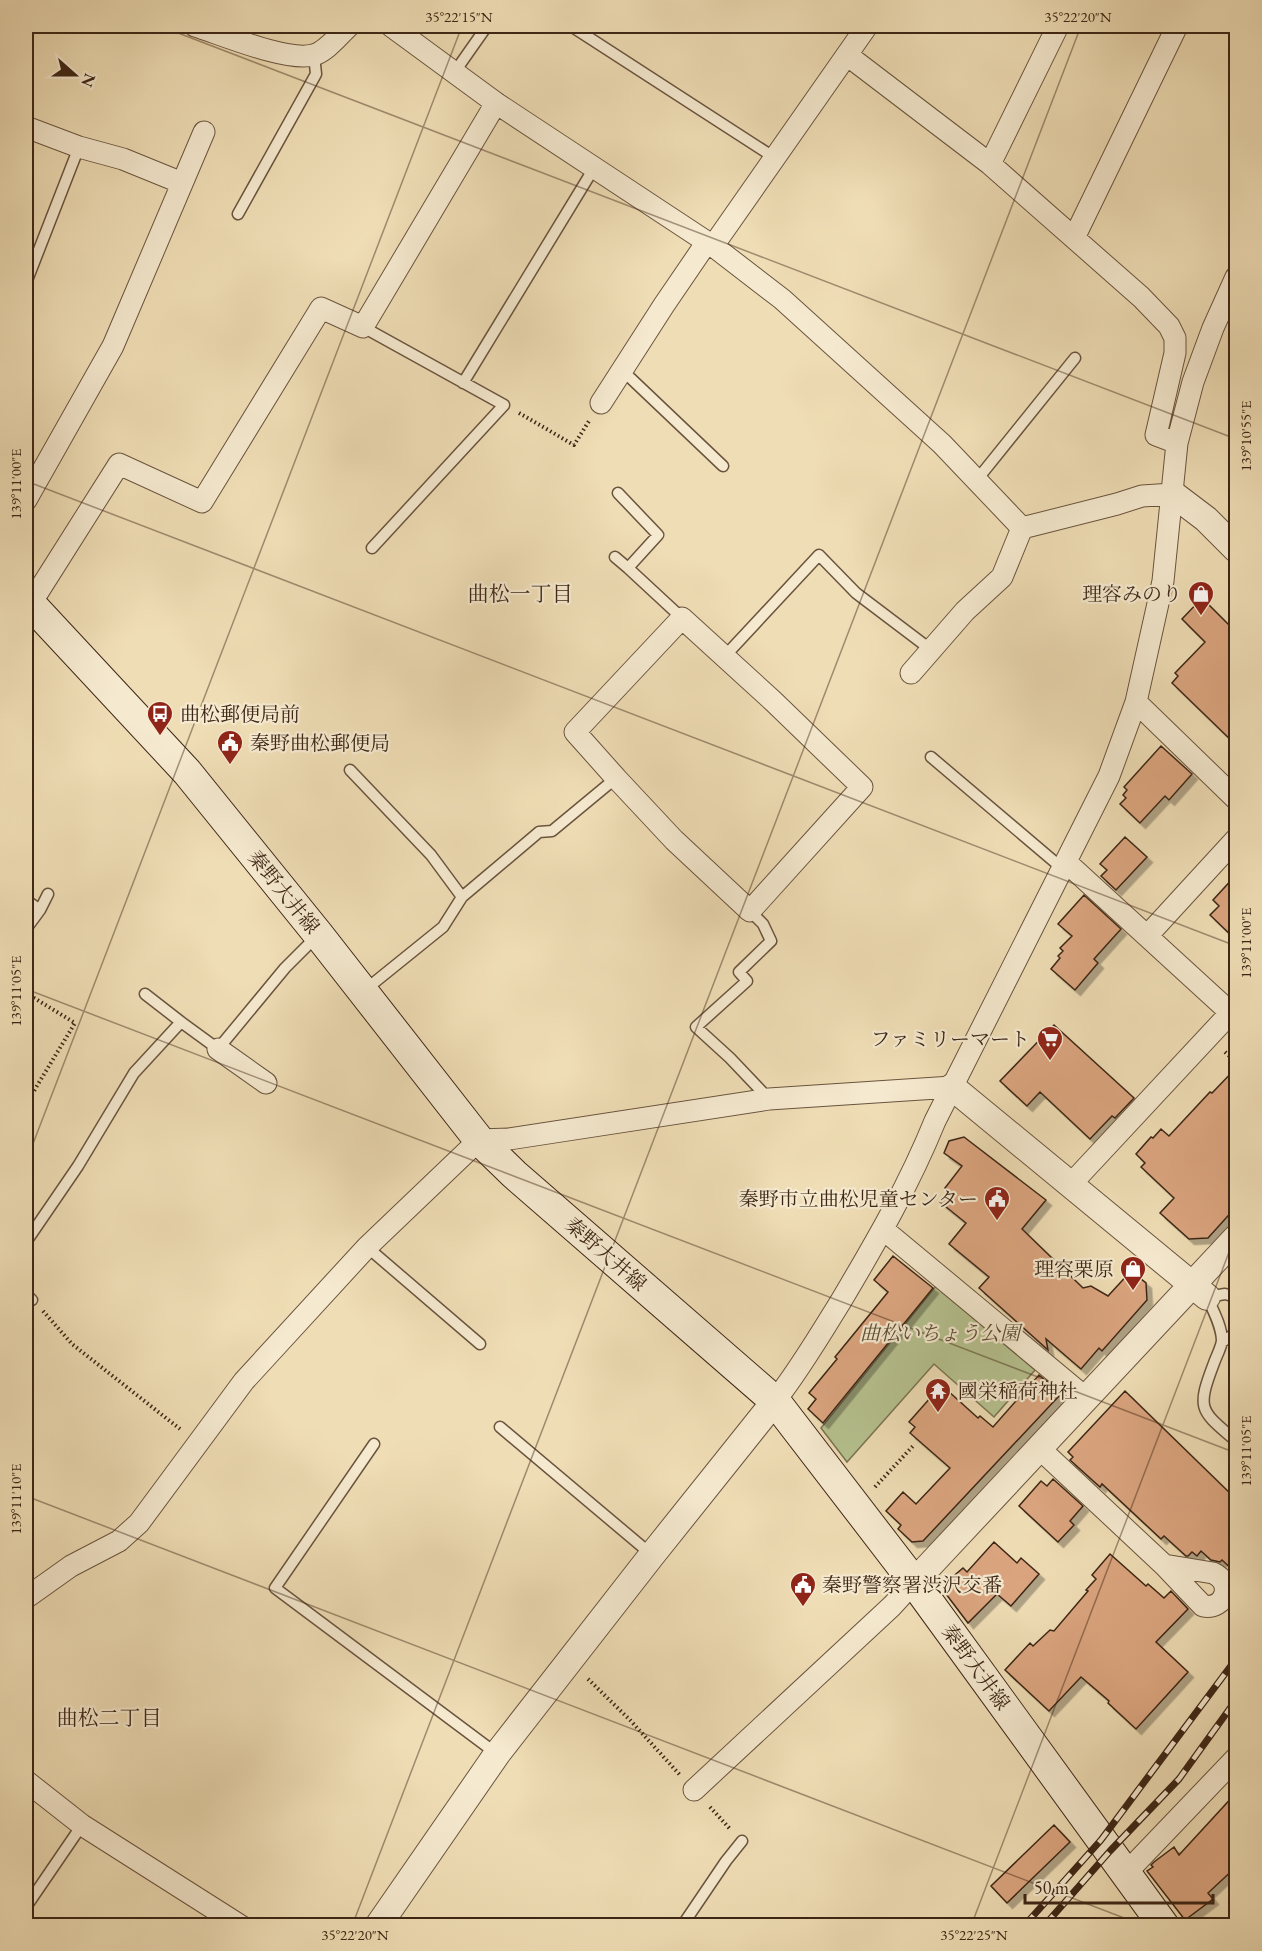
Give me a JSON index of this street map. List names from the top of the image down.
{
  "streets": {
    "main road": ["秦野大井線"]
  },
  "districts": ["曲松一丁目", "曲松二丁目"],
  "parks": ["曲松いちょう公園"],
  "places": {
    "shop": ["理容みのり", "理容栗原"],
    "bus stop": ["曲松郵便局前"],
    "public building": ["秦野曲松郵便局", "秦野市立曲松児童センター", "秦野警察署渋沢交番"],
    "supermarket": ["ファミリーマート"],
    "temple": ["國栄稲荷神社"]
  },
  "scale_bar": "50 m",
  "north": "right",
  "coordinates": [
    "35°22'15\"N",
    "35°22'20\"N",
    "139°10'55\"E",
    "139°11'00\"E",
    "139°11'05\"E",
    "139°11'10\"E",
    "35°22'25\"N"
  ]
}
